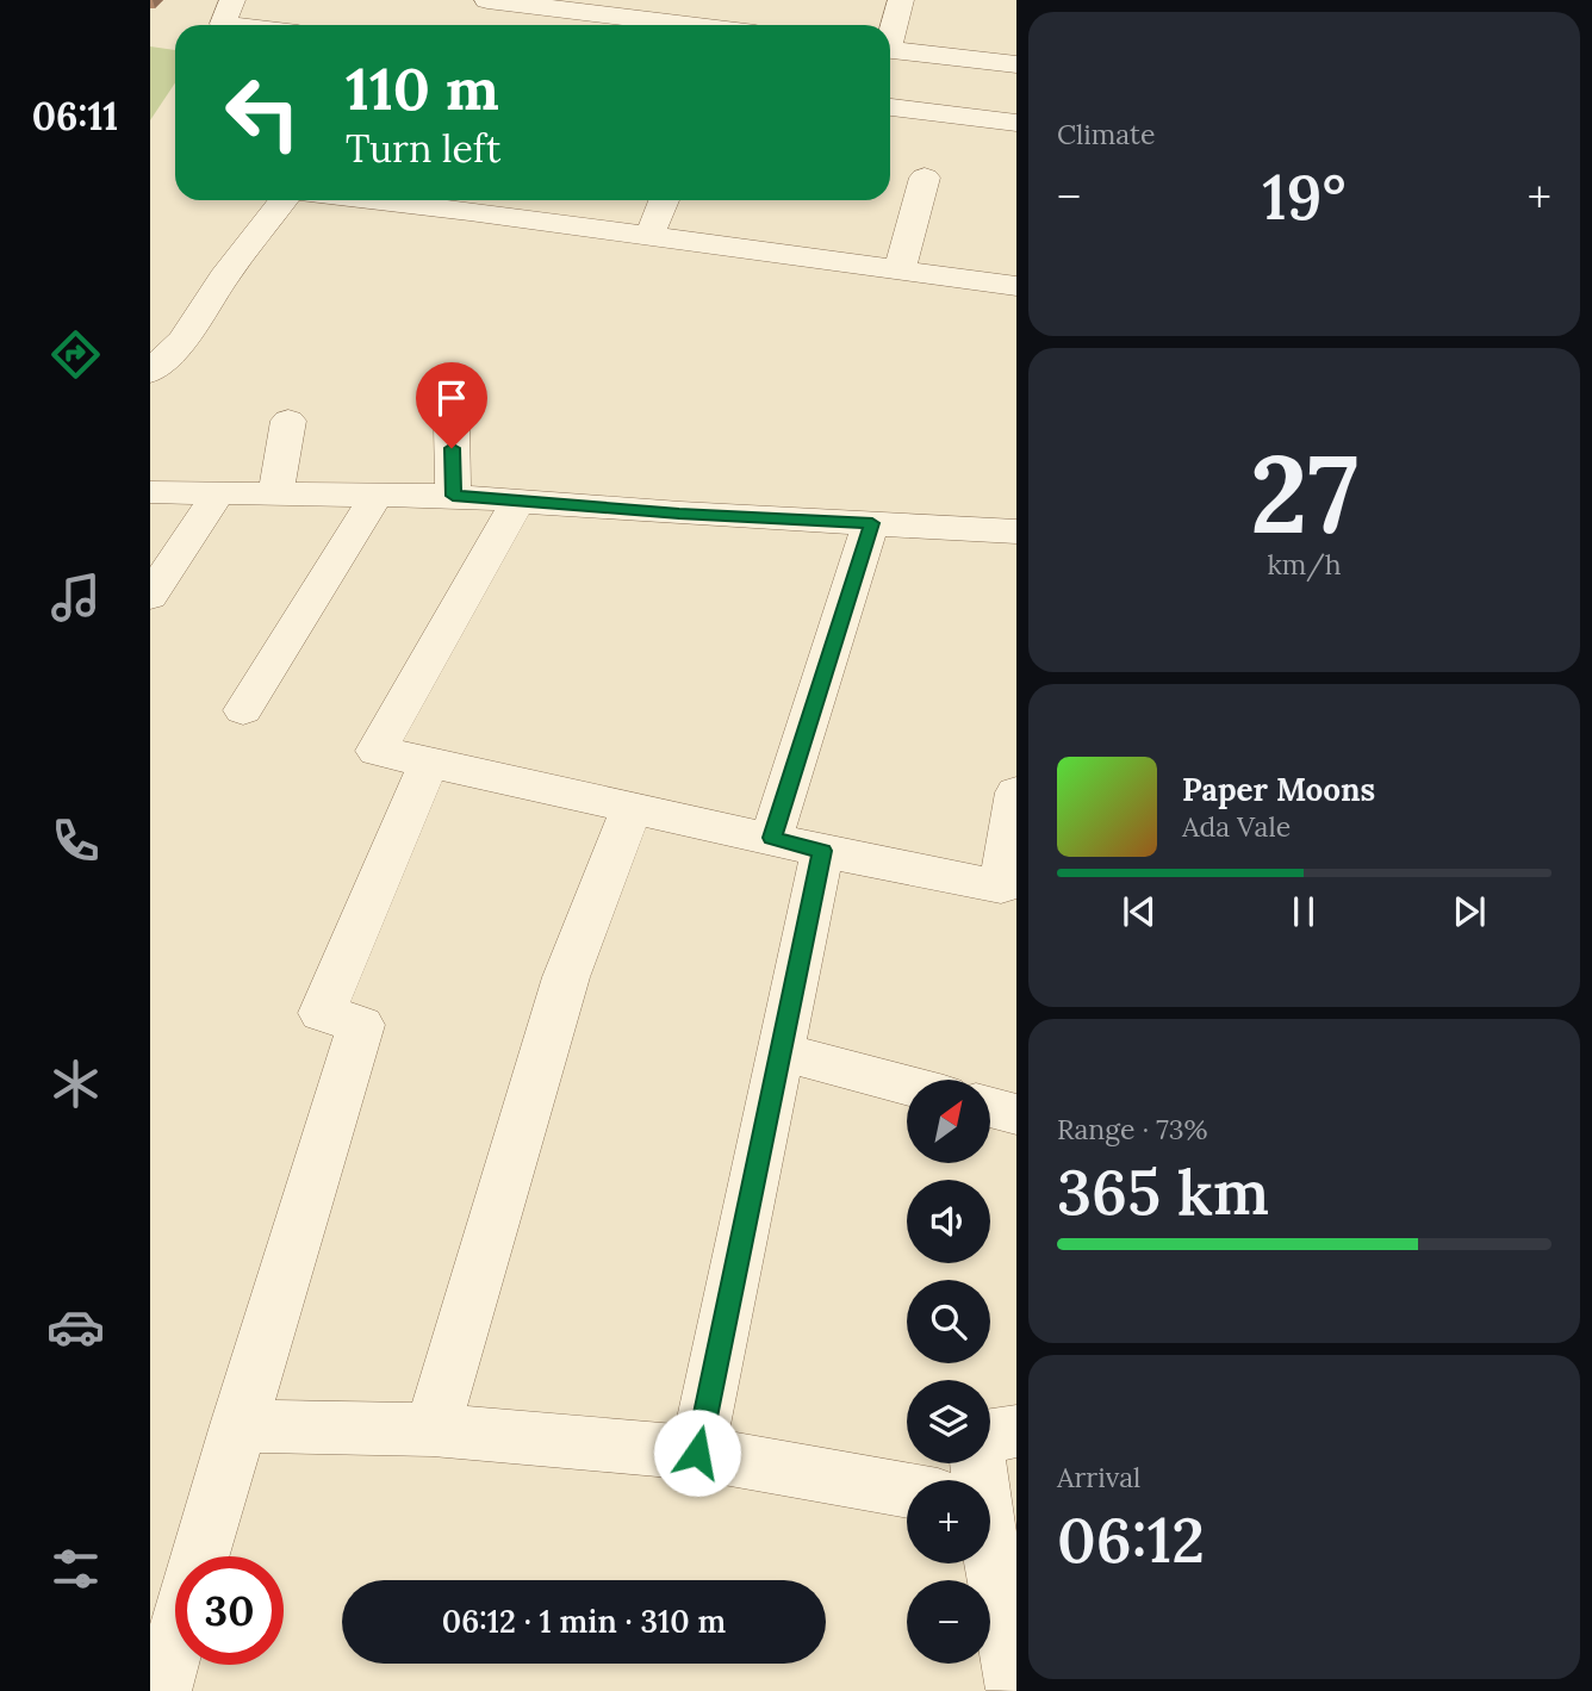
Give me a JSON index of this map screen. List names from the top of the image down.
{
  "north": "top right",
  "page": {
    "tabs": "06:11",
    "tile": [
      "Climate",
      ["27", "km/h"],
      ["Range · 73%", "365 km"],
      ["Arrival", "06:12"]
    ],
    "turn": ["110 m", "Turn left"],
    "heat": ["−", "19°", "+"],
    "song": ["Paper Moons", "Ada Vale"],
    "map_buttons": ["+", "−"],
    "limit": "30",
    "trip": "06:12 · 1 min · 310 m"
  }
}
